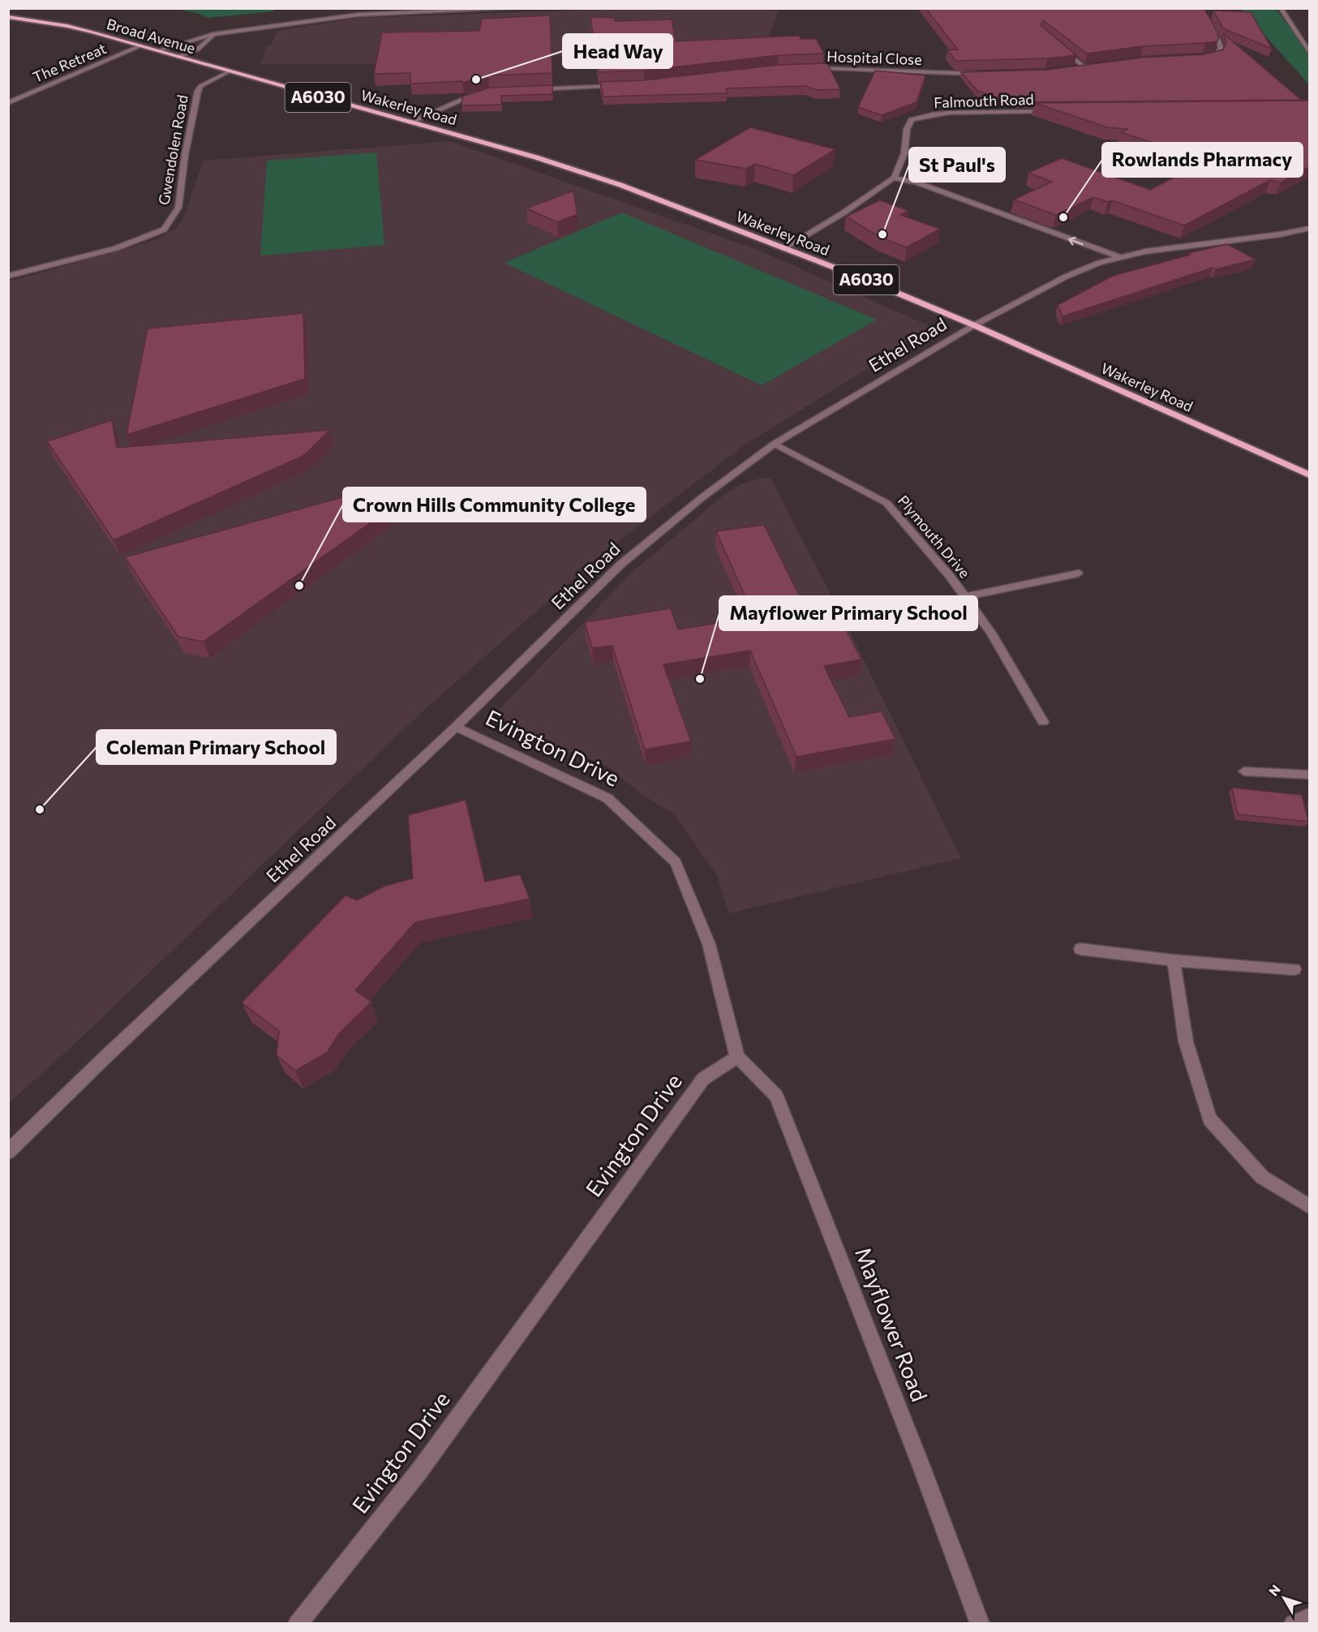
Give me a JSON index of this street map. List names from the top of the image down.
{
  "streets": {
    "highway": ["Broad Avenue", "A6030", "Wakerley Road"],
    "street": [
      "Hospital Close",
      "The Retreat",
      "Falmouth Road",
      "Gwendolen Road",
      "Ethel Road",
      "Plymouth Drive",
      "Evington Drive",
      "Mayflower Road"
    ]
  },
  "crossings": [
    ["Broad Avenue", "The Retreat"],
    ["Broad Avenue", "Wakerley Road"],
    ["Broad Avenue", "Gwendolen Road"],
    ["Wakerley Road", "Gwendolen Road"],
    ["Wakerley Road", "Ethel Road"],
    ["Ethel Road", "Plymouth Drive"],
    ["Ethel Road", "Evington Drive"],
    ["Evington Drive", "Mayflower Road"]
  ],
  "places": [
    "Head Way",
    "Rowlands Pharmacy",
    "St Paul's",
    "Crown Hills Community College",
    "Mayflower Primary School",
    "Coleman Primary School"
  ],
  "north": "top left"
}
